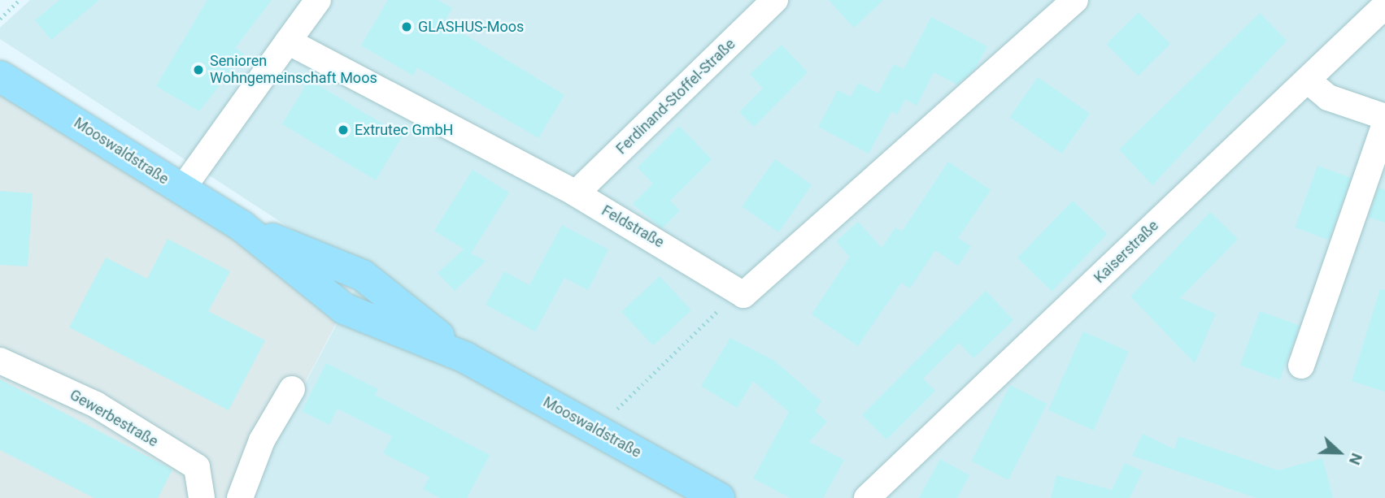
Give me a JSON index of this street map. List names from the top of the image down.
{
  "streets": {
    "main road": ["Mooswaldstraße"],
    "street": [
      "Ferdinand-Stoffel-Straße",
      "Feldstraße",
      "Kaiserstraße",
      "Gewerbestraße"
    ]
  },
  "crossings": [
    ["Ferdinand-Stoffel-Straße", "Feldstraße"]
  ],
  "places": ["GLASHUS-Moos", "Senioren Wohngemeinschaft Moos", "Extrutec GmbH"],
  "north": "right"
}
